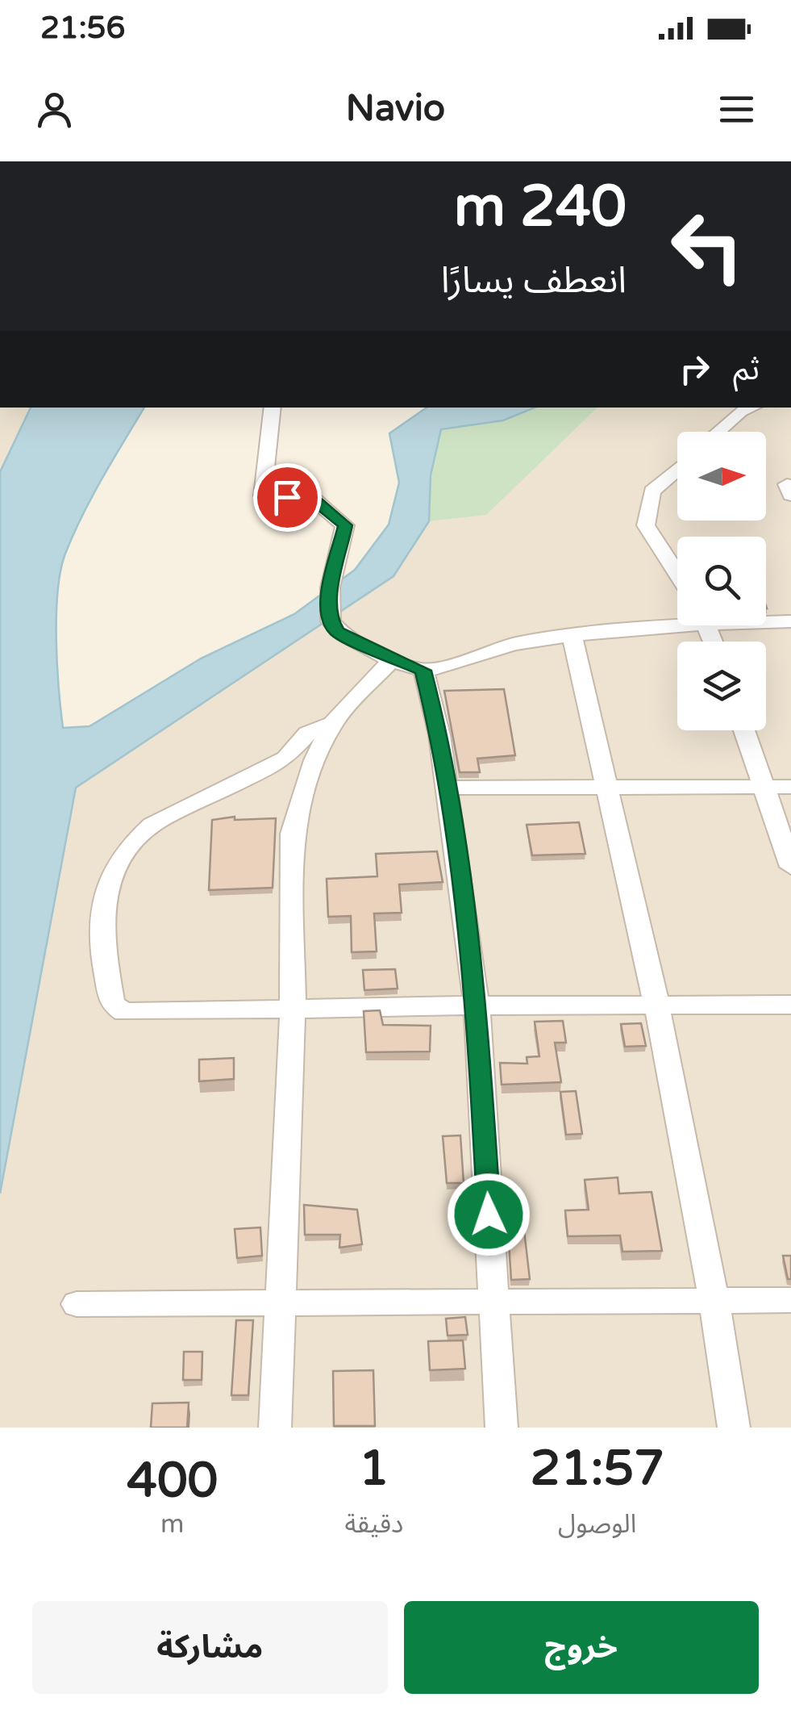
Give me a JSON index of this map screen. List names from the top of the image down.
{
  "north": "right",
  "page": {
    "status": "21:56",
    "header": "Navio",
    "turn": ["240 m", "انعطف يسارًا"],
    "then": "ثم",
    "eta": [
      "21:57",
      "الوصول",
      "1",
      "دقيقة",
      "400",
      "m"
    ],
    "buttons": ["خروج", "مشاركة"]
  }
}
